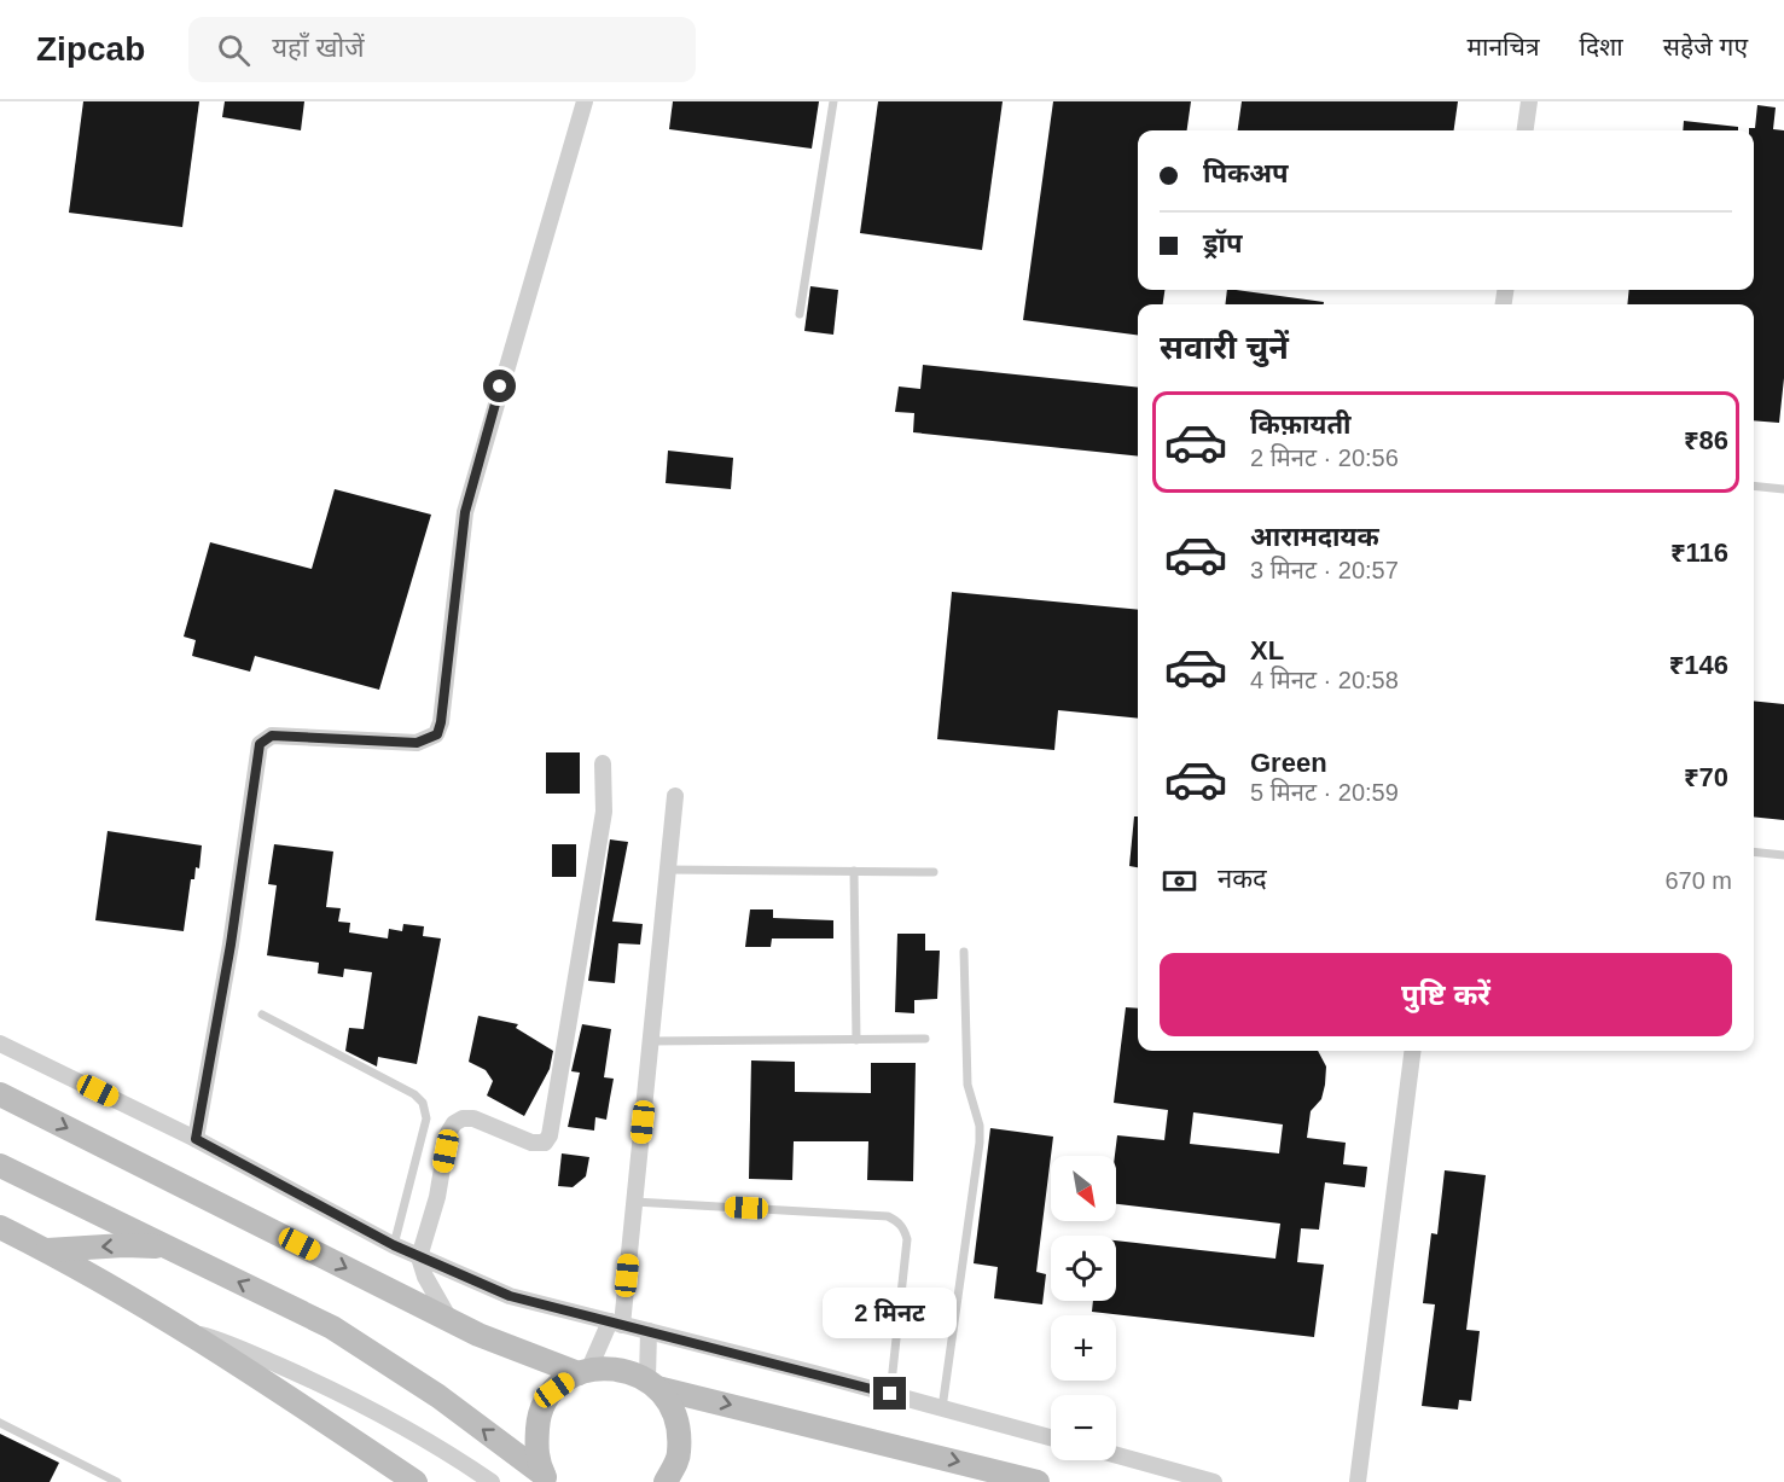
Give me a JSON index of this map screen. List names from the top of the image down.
{
  "north": "bottom right",
  "page": {
    "header": "Zipcab",
    "search": "यहाँ खोजें",
    "nav": ["मानचित्र", "दिशा", "सहेजे गए"],
    "banner": ["पिकअप", "ड्रॉप"],
    "heading": "सवारी चुनें",
    "list": [
      {
        "name": "किफ़ायती",
        "note": "2 मिनट · 20:56",
        "value": "₹86"
      },
      {
        "name": "आरामदायक",
        "note": "3 मिनट · 20:57",
        "value": "₹116"
      },
      {
        "name": "XL",
        "note": "4 मिनट · 20:58",
        "value": "₹146"
      },
      {
        "name": "Green",
        "note": "5 मिनट · 20:59",
        "value": "₹70"
      }
    ],
    "pay": ["नकद", "670 m"],
    "buttons": "पुष्टि करें",
    "map_buttons": ["+", "−"],
    "bubble": "2 मिनट"
  }
}
